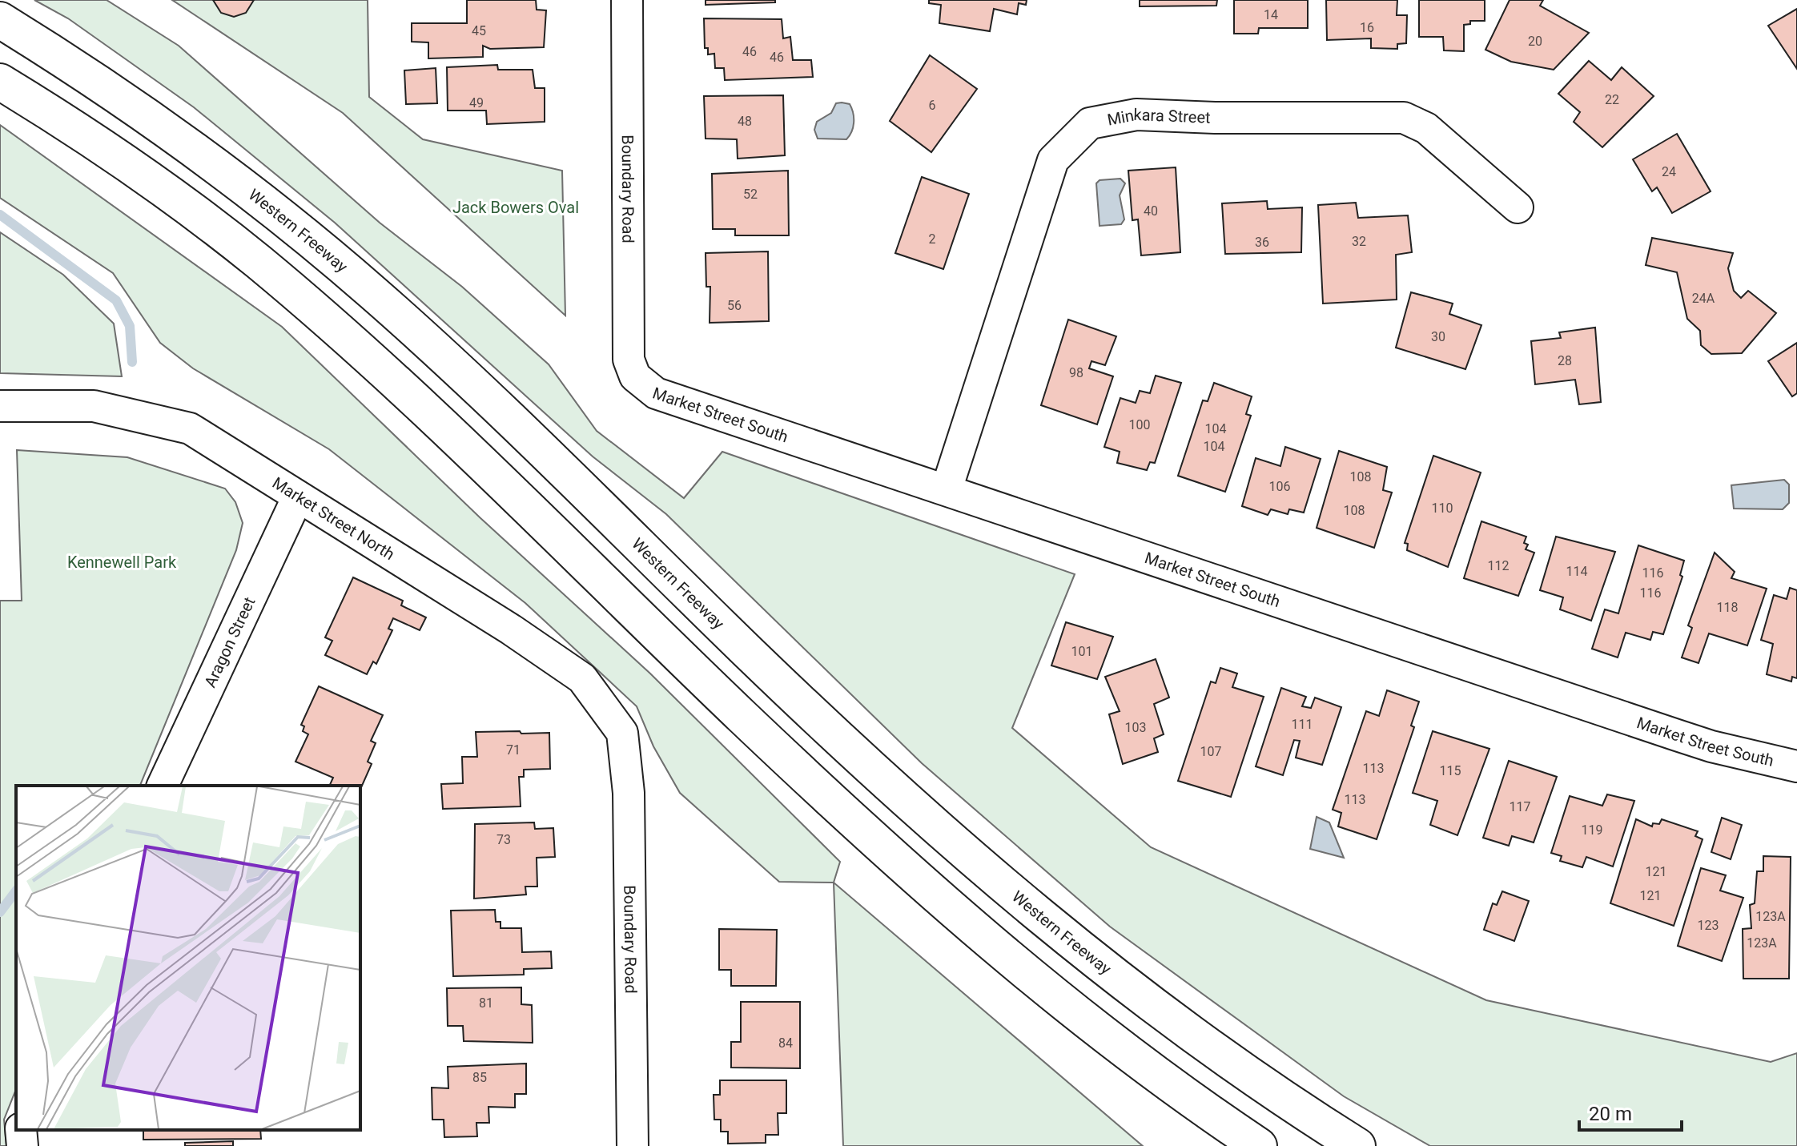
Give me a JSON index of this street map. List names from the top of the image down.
{
  "streets": {
    "highway": ["Western Freeway"],
    "street": [
      "Minkara Street",
      "Boundary Road",
      "Market Street South",
      "Market Street North",
      "Aragon Street"
    ]
  },
  "crossings": [
    ["Minkara Street", "Market Street South"],
    ["Boundary Road", "Market Street South"],
    ["Boundary Road", "Market Street North"],
    ["Market Street North", "Aragon Street"]
  ],
  "parks": ["Jack Bowers Oval", "Kennewell Park"],
  "house_numbers": [
    "14",
    "16",
    "45",
    "20",
    "46",
    "46",
    "22",
    "49",
    "6",
    "48",
    "24",
    "52",
    "40",
    "2",
    "32",
    "36",
    "24A",
    "56",
    "30",
    "28",
    "98",
    "100",
    "104",
    "104",
    "108",
    "106",
    "110",
    "108",
    "112",
    "114",
    "116",
    "116",
    "118",
    "101",
    "111",
    "103",
    "71",
    "107",
    "113",
    "115",
    "113",
    "117",
    "119",
    "73",
    "121",
    "121",
    "123A",
    "123",
    "123A",
    "81",
    "84",
    "85"
  ],
  "scale_bar": "20 m"
}
